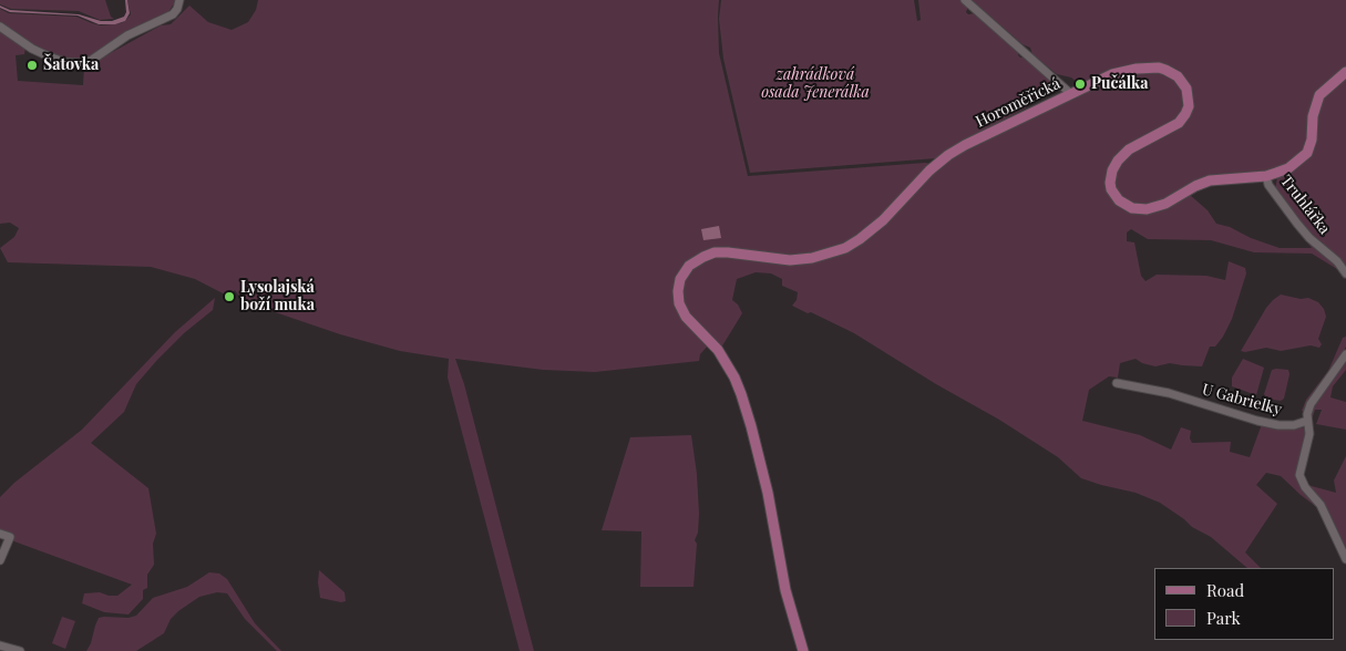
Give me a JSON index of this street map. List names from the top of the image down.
{
  "streets": {
    "main road": ["Horoměřická"],
    "street": ["Truhlářka", "U Gabrielky"]
  },
  "crossings": [
    ["Horoměřická", "Truhlářka"]
  ],
  "parks": ["zahrádková osada Jenerálka"],
  "places": ["Šatovka", "Pučálka", "Lysolajská boží muka"],
  "legend": ["Road", "Park"]
}
